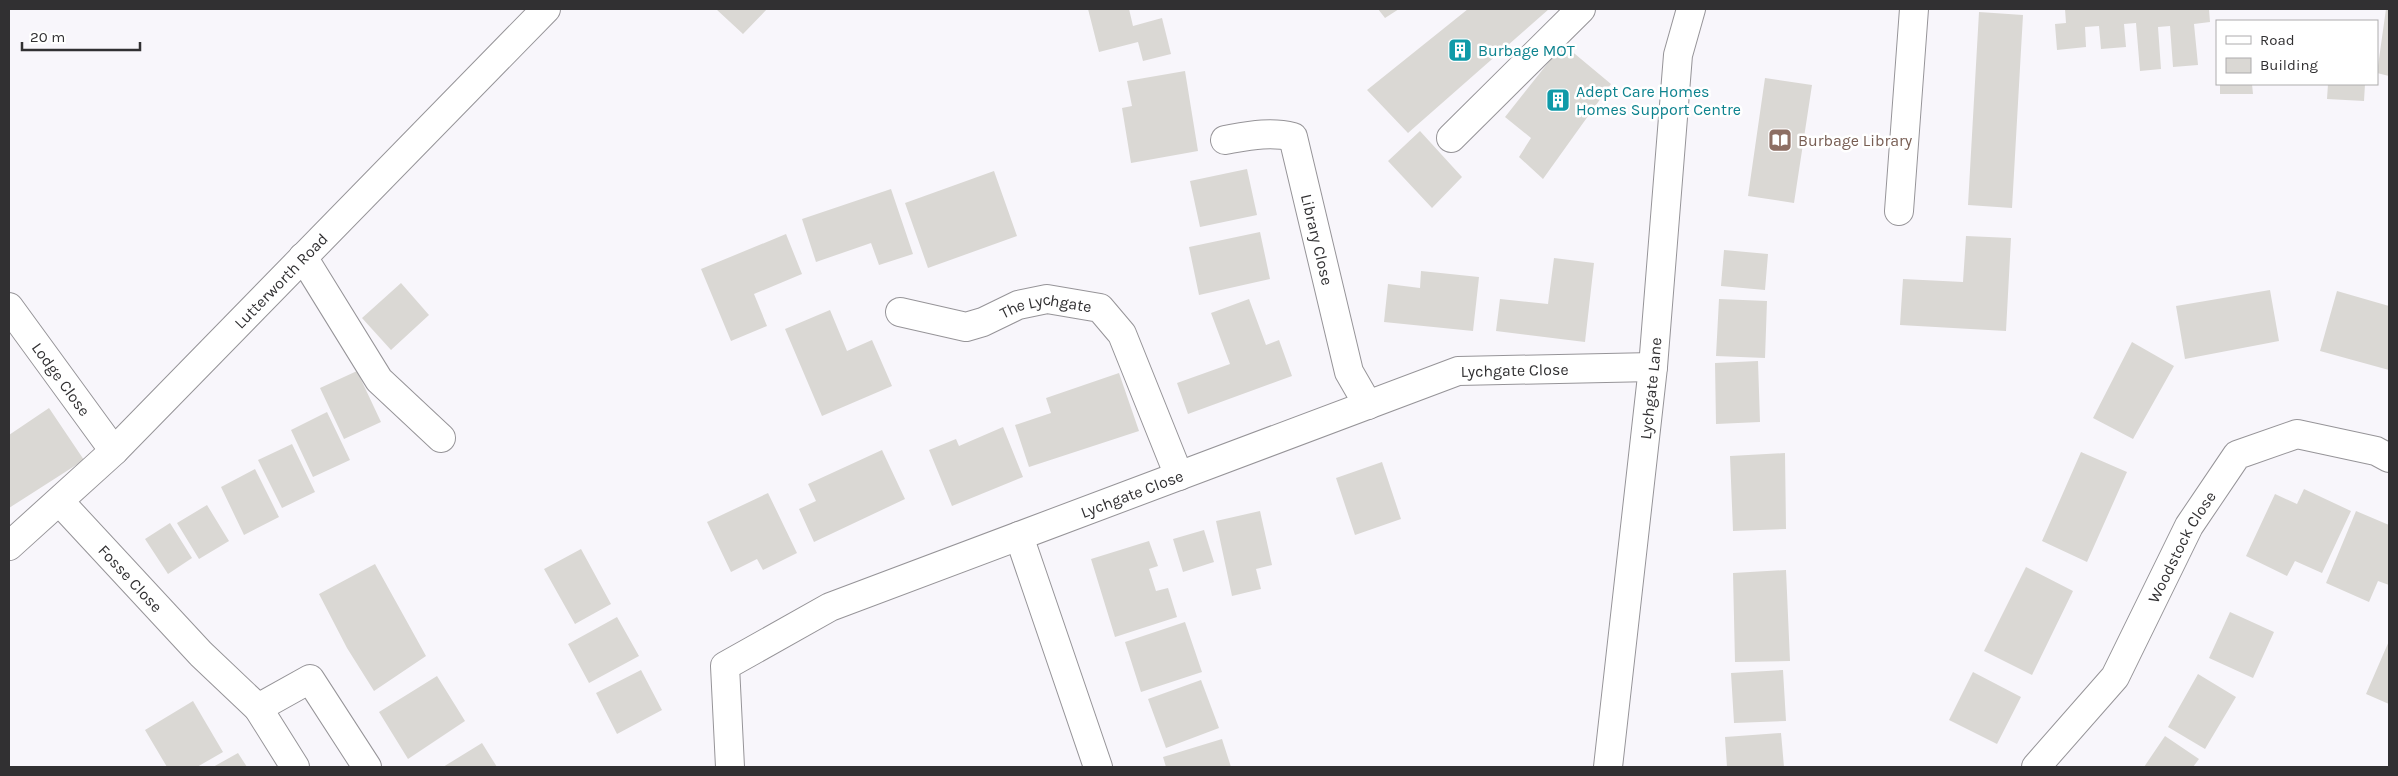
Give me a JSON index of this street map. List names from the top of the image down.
{
  "streets": {
    "street": [
      "Library Close",
      "Lutterworth Road",
      "The Lychgate",
      "Lychgate Close",
      "Lodge Close",
      "Lychgate Lane",
      "Woodstock Close",
      "Fosse Close"
    ]
  },
  "crossings": [
    ["Library Close", "Lychgate Close"],
    ["Lutterworth Road", "Lodge Close"],
    ["Lutterworth Road", "Fosse Close"],
    ["The Lychgate", "Lychgate Close"],
    ["Lychgate Close", "Lychgate Lane"]
  ],
  "places": {
    "building": ["Burbage MOT", "Adept Care Homes Homes Support Centre"],
    "library": ["Burbage Library"]
  },
  "legend": ["Road", "Building"],
  "scale_bar": "20 m"
}
